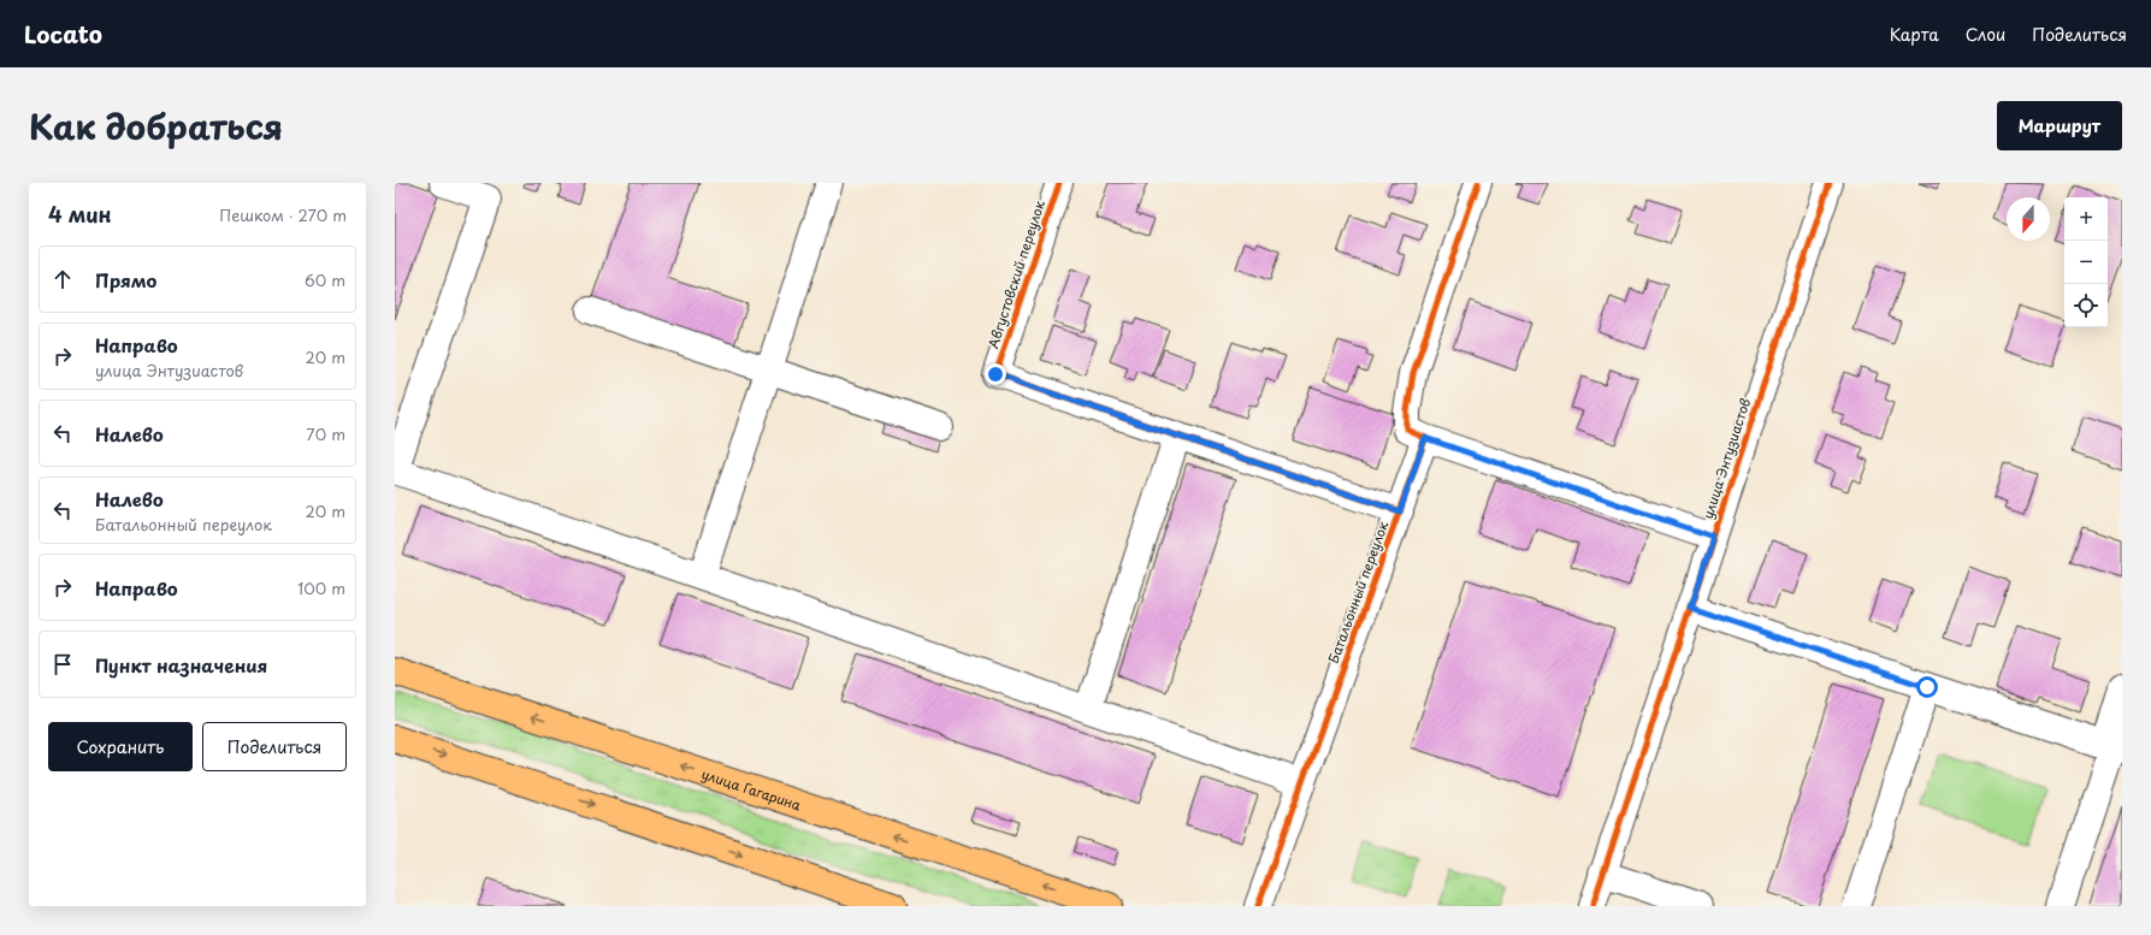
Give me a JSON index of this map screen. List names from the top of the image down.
{
  "streets": {
    "main road": ["улица Гагарина"],
    "street": ["Августовский переулок", "улица Энтузиастов", "Батальонный переулок"]
  },
  "north": "bottom",
  "page": {
    "header": "Locato",
    "nav": ["Карта", "Слои", "Поделиться"],
    "title": "Как добраться",
    "buttons": [
      "Маршрут",
      ["Сохранить", "Поделиться"]
    ],
    "heading": ["4 мин", "Пешком · 270 m"],
    "map_buttons": ["+", "−"],
    "list": [
      ["Прямо", "60 m"],
      ["Направо", "улица Энтузиастов", "20 m"],
      ["Налево", "70 m"],
      ["Налево", "Батальонный переулок", "20 m"],
      ["Направо", "100 m"],
      "Пункт назначения"
    ]
  }
}
